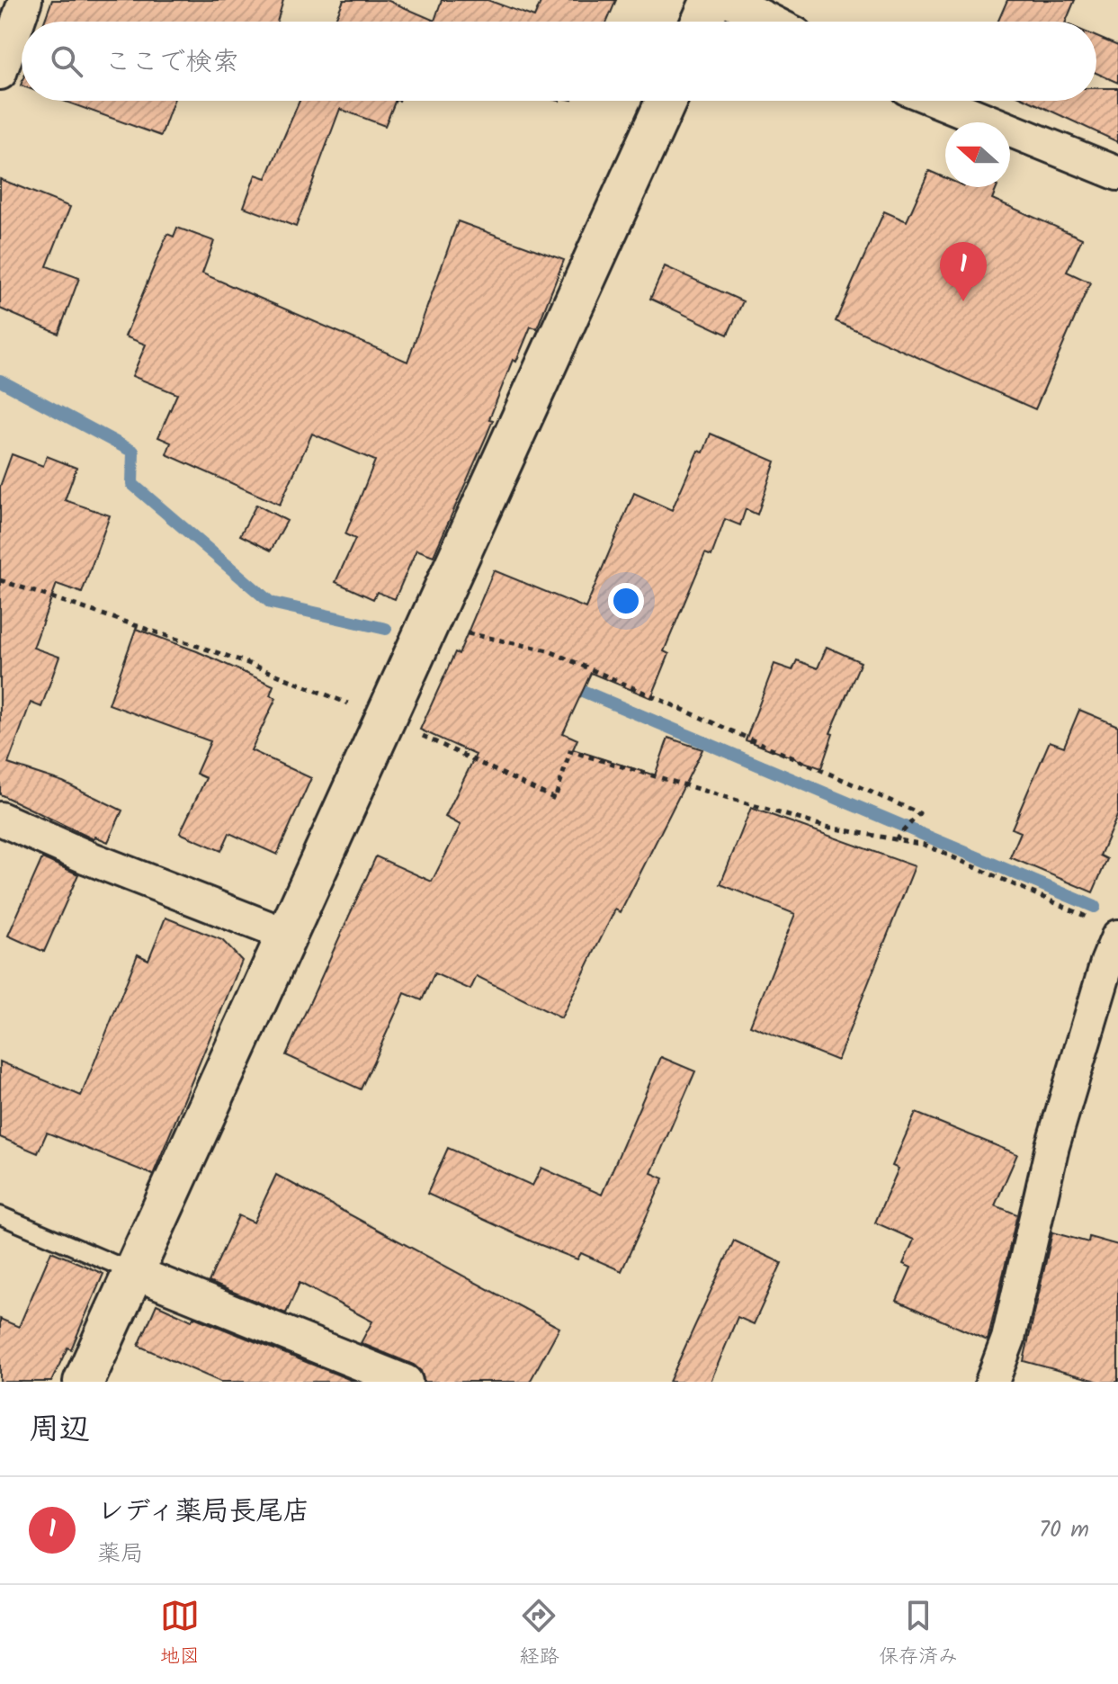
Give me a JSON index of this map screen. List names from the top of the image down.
{
  "north": "left",
  "page": {
    "search": "ここで検索",
    "pins": "1",
    "heading": "周辺",
    "list": [
      {
        "mark": "1",
        "name": "レディ薬局長尾店",
        "note": "薬局",
        "value": "70 m"
      }
    ],
    "nav": ["地図", "経路", "保存済み"]
  }
}
